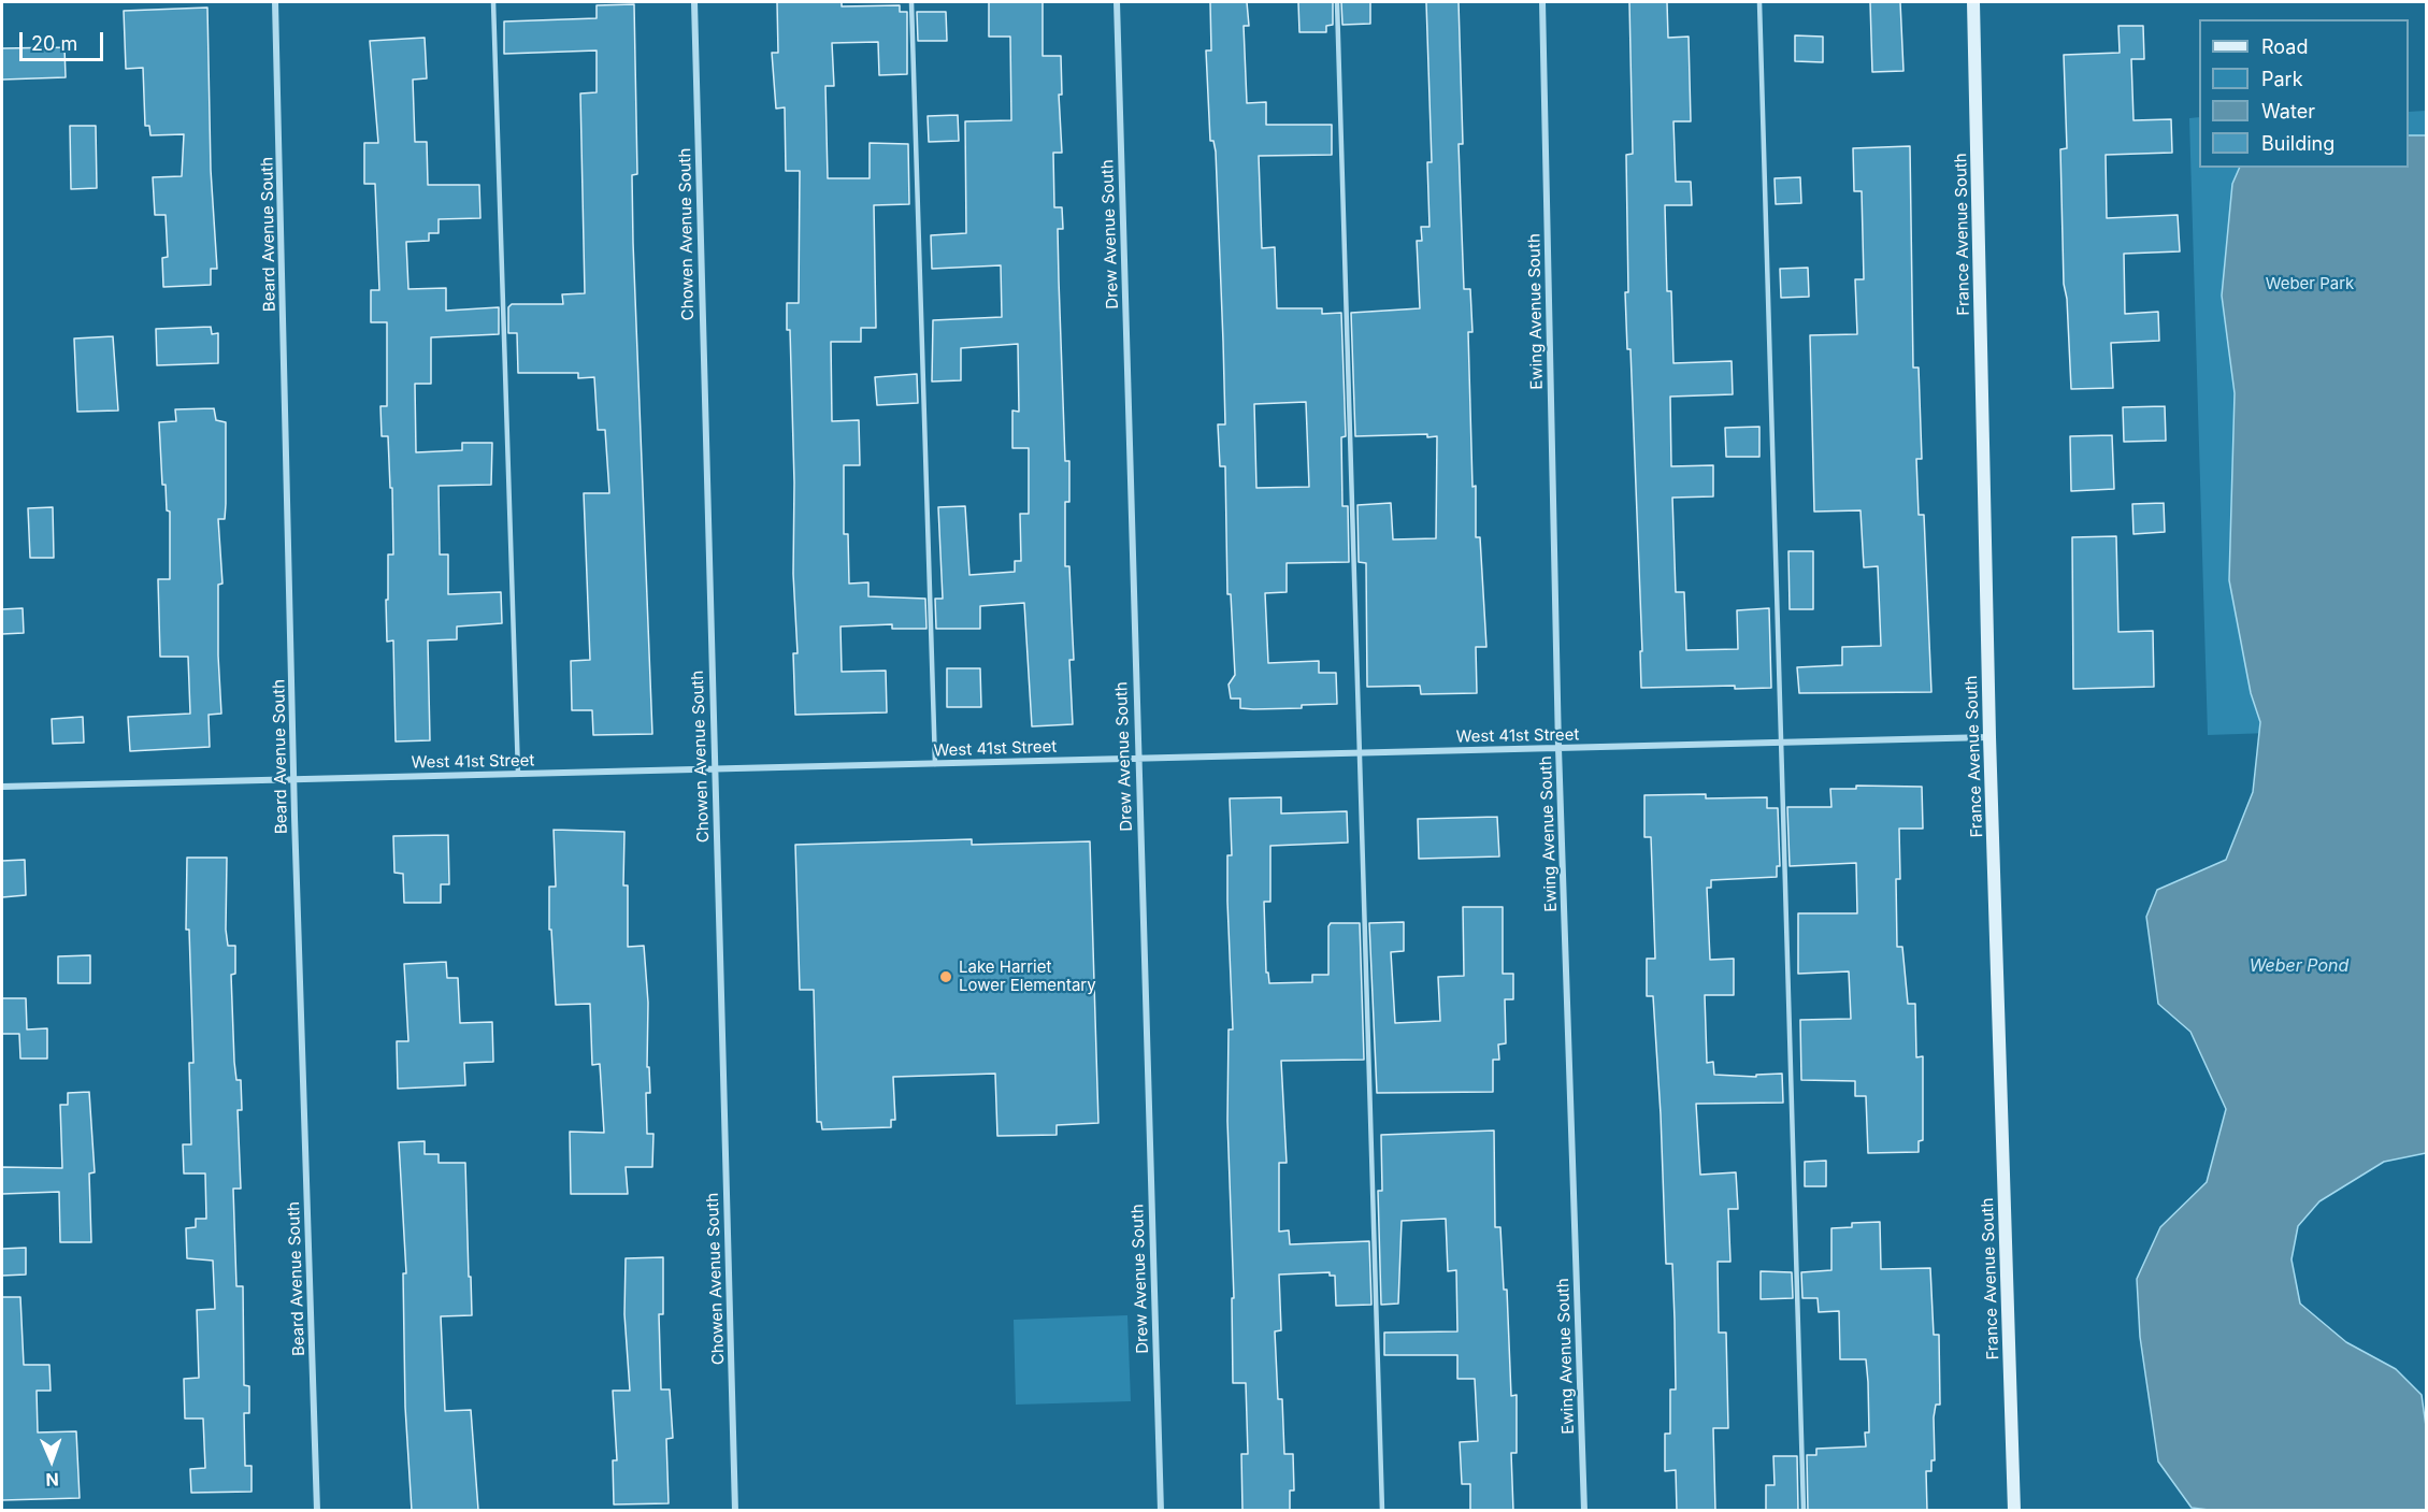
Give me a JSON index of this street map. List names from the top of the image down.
{
  "streets": {
    "main road": ["France Avenue South"],
    "street": [
      "Beard Avenue South",
      "Chowen Avenue South",
      "Drew Avenue South",
      "Ewing Avenue South",
      "West 41st Street"
    ]
  },
  "crossings": [
    ["Beard Avenue South", "West 41st Street"],
    ["Chowen Avenue South", "West 41st Street"],
    ["Drew Avenue South", "West 41st Street"],
    ["France Avenue South", "West 41st Street"],
    ["Ewing Avenue South", "West 41st Street"]
  ],
  "water": ["Weber Pond"],
  "parks": ["Weber Park"],
  "places": ["Lake Harriet Lower Elementary"],
  "legend": [
    "Road",
    "Park",
    "Water",
    "Building"
  ],
  "scale_bar": "20 m",
  "north": "bottom"
}
